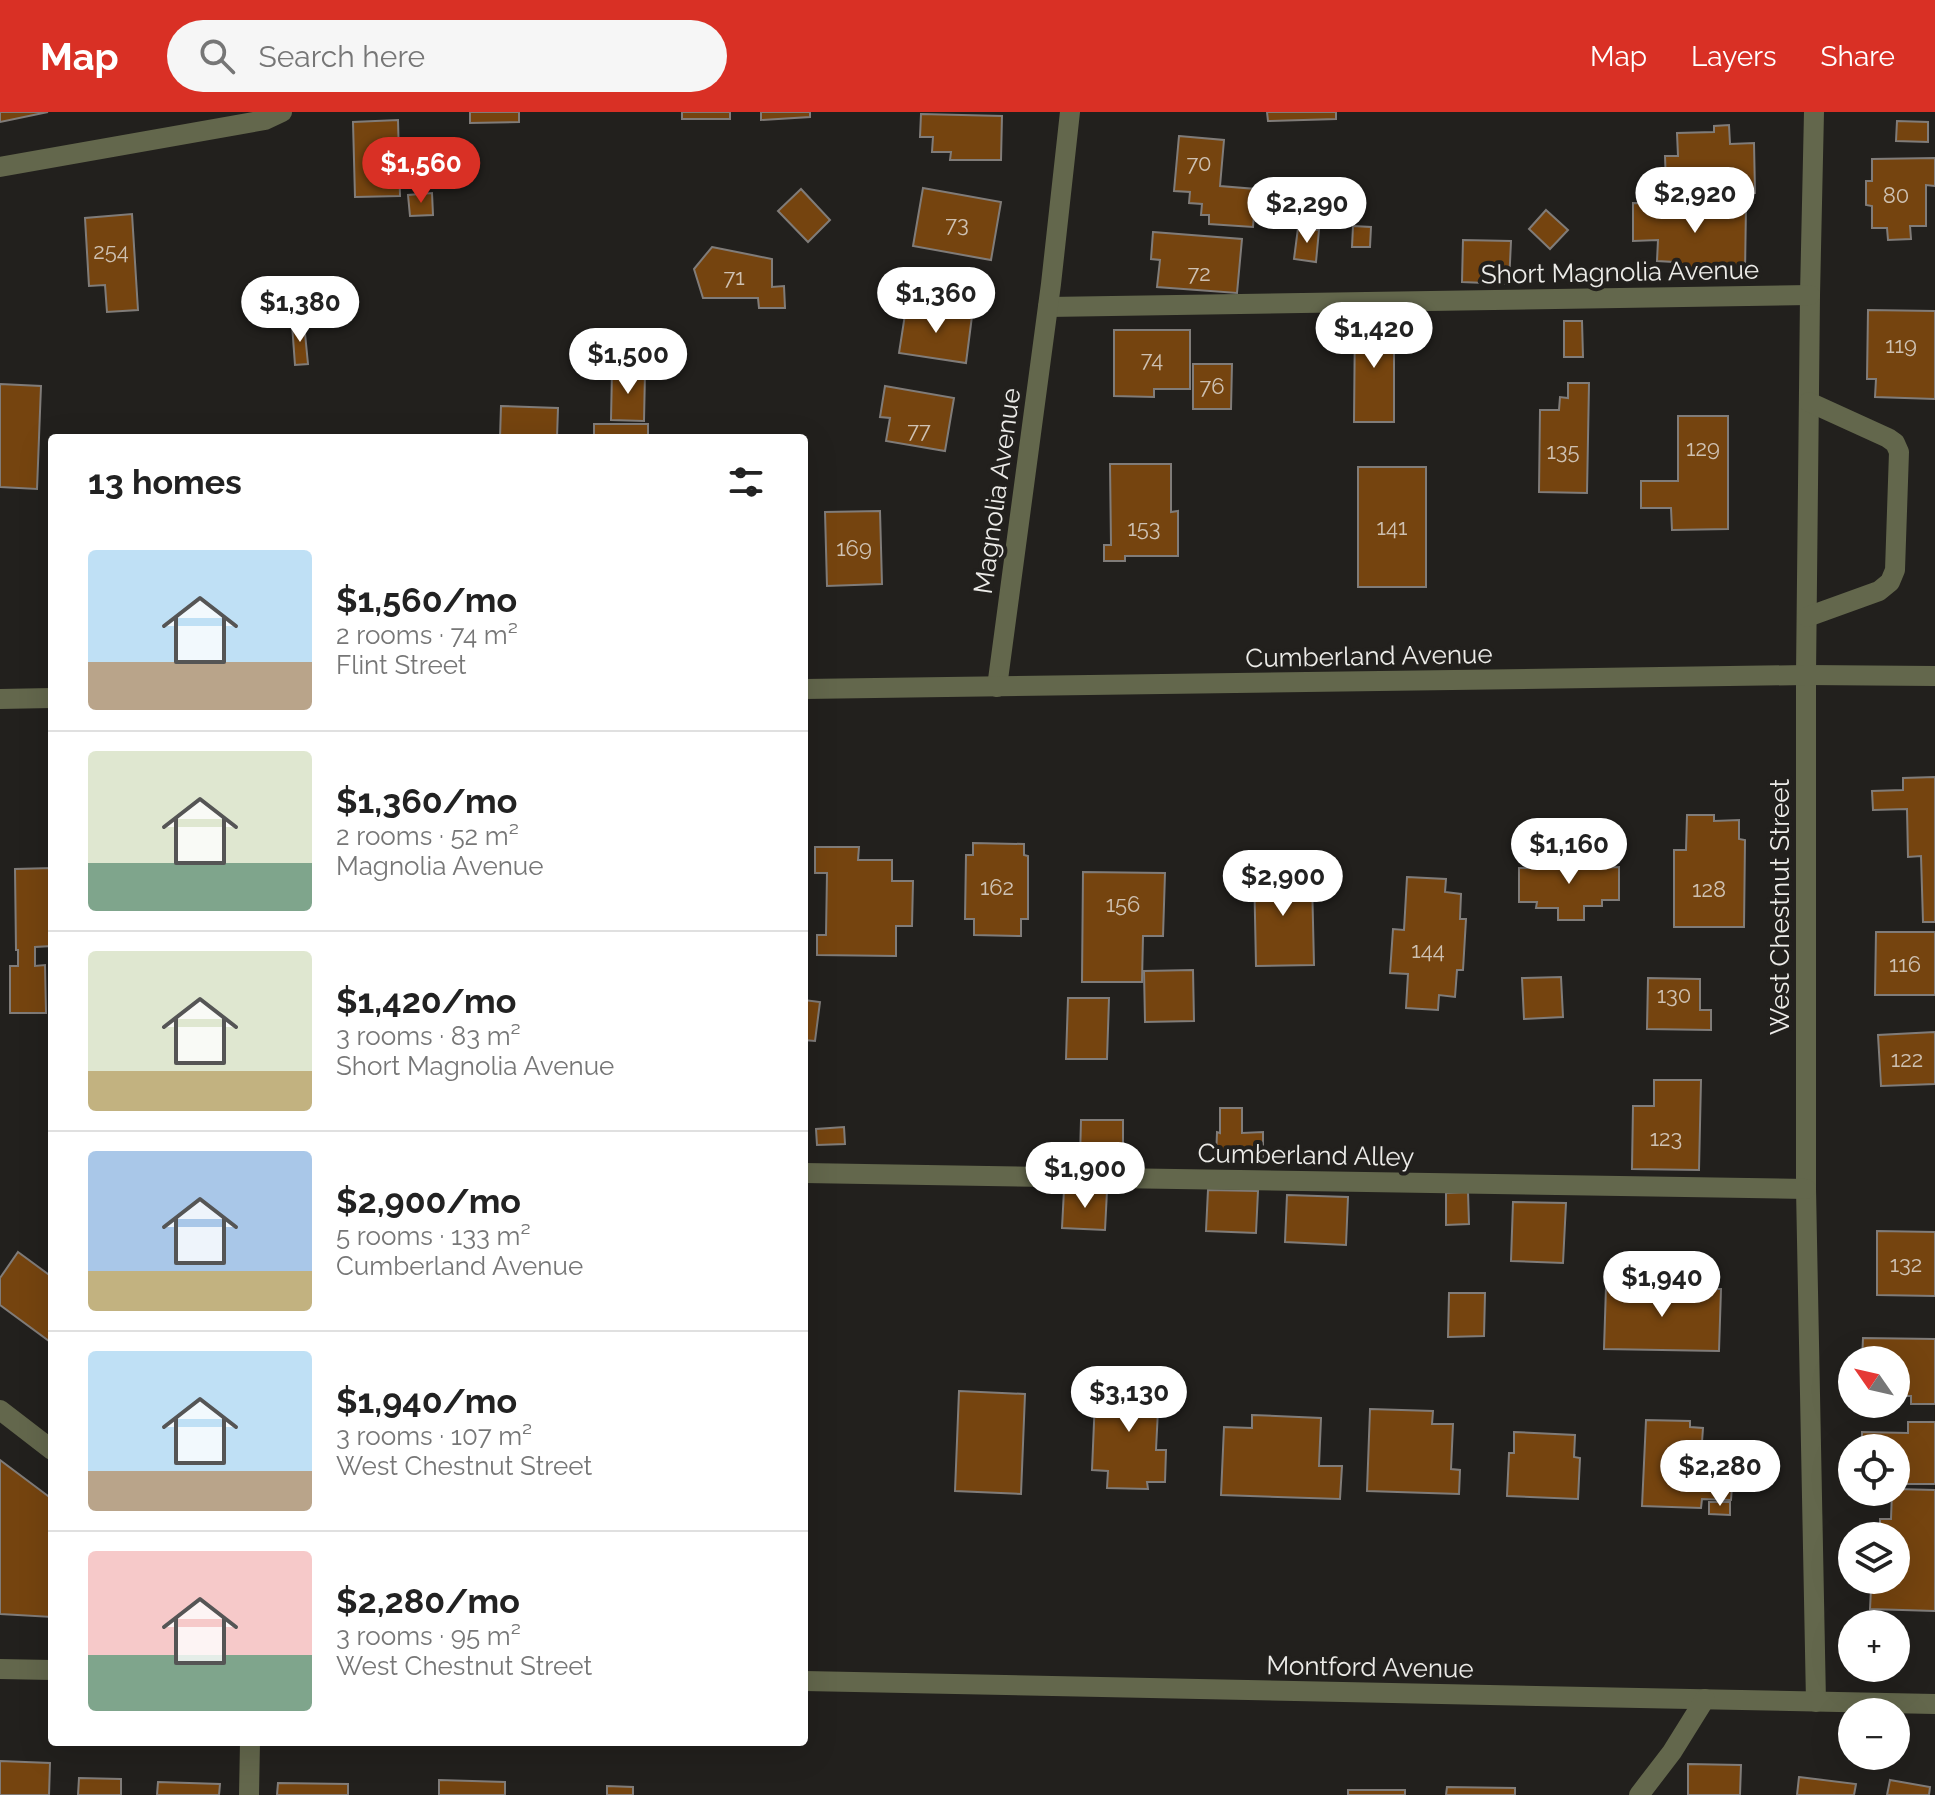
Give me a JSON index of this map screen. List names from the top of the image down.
{
  "streets": {
    "street": [
      "Short Magnolia Avenue",
      "Magnolia Avenue",
      "Cumberland Avenue",
      "West Chestnut Street",
      "Cumberland Alley",
      "Montford Avenue"
    ]
  },
  "crossings": [
    ["Short Magnolia Avenue", "Magnolia Avenue"],
    ["Short Magnolia Avenue", "West Chestnut Street"],
    ["Magnolia Avenue", "Cumberland Avenue"],
    ["Cumberland Avenue", "West Chestnut Street"],
    ["West Chestnut Street", "Cumberland Alley"],
    ["West Chestnut Street", "Montford Avenue"]
  ],
  "house_numbers": [
    "70",
    "80",
    "73",
    "254",
    "72",
    "71",
    "119",
    "74",
    "76",
    "77",
    "129",
    "135",
    "141",
    "153",
    "169",
    "162",
    "128",
    "156",
    "144",
    "116",
    "130",
    "122",
    "123",
    "132"
  ],
  "north": "top left",
  "page": {
    "header": "Map",
    "search": "Search here",
    "nav": ["Map", "Layers", "Share"],
    "price": [
      "$1,560",
      "$2,920",
      "$2,290",
      "$1,360",
      "$1,380",
      "$1,420",
      "$1,500",
      "$1,160",
      "$2,900",
      "$1,900",
      "$1,940",
      "$3,130",
      "$2,280"
    ],
    "heading": "13 homes",
    "list": [
      {
        "name": "$1,560/mo",
        "note": "2 rooms · 74 m² · Flint Street"
      },
      {
        "name": "$1,360/mo",
        "note": "2 rooms · 52 m² · Magnolia Avenue"
      },
      {
        "name": "$1,420/mo",
        "note": "3 rooms · 83 m² · Short Magnolia Avenue"
      },
      {
        "name": "$2,900/mo",
        "note": "5 rooms · 133 m² · Cumberland Avenue"
      },
      {
        "name": "$1,940/mo",
        "note": "3 rooms · 107 m² · West Chestnut Street"
      },
      {
        "name": "$2,280/mo",
        "note": "3 rooms · 95 m² · West Chestnut Street"
      }
    ],
    "map_buttons": ["+", "−"]
  }
}
